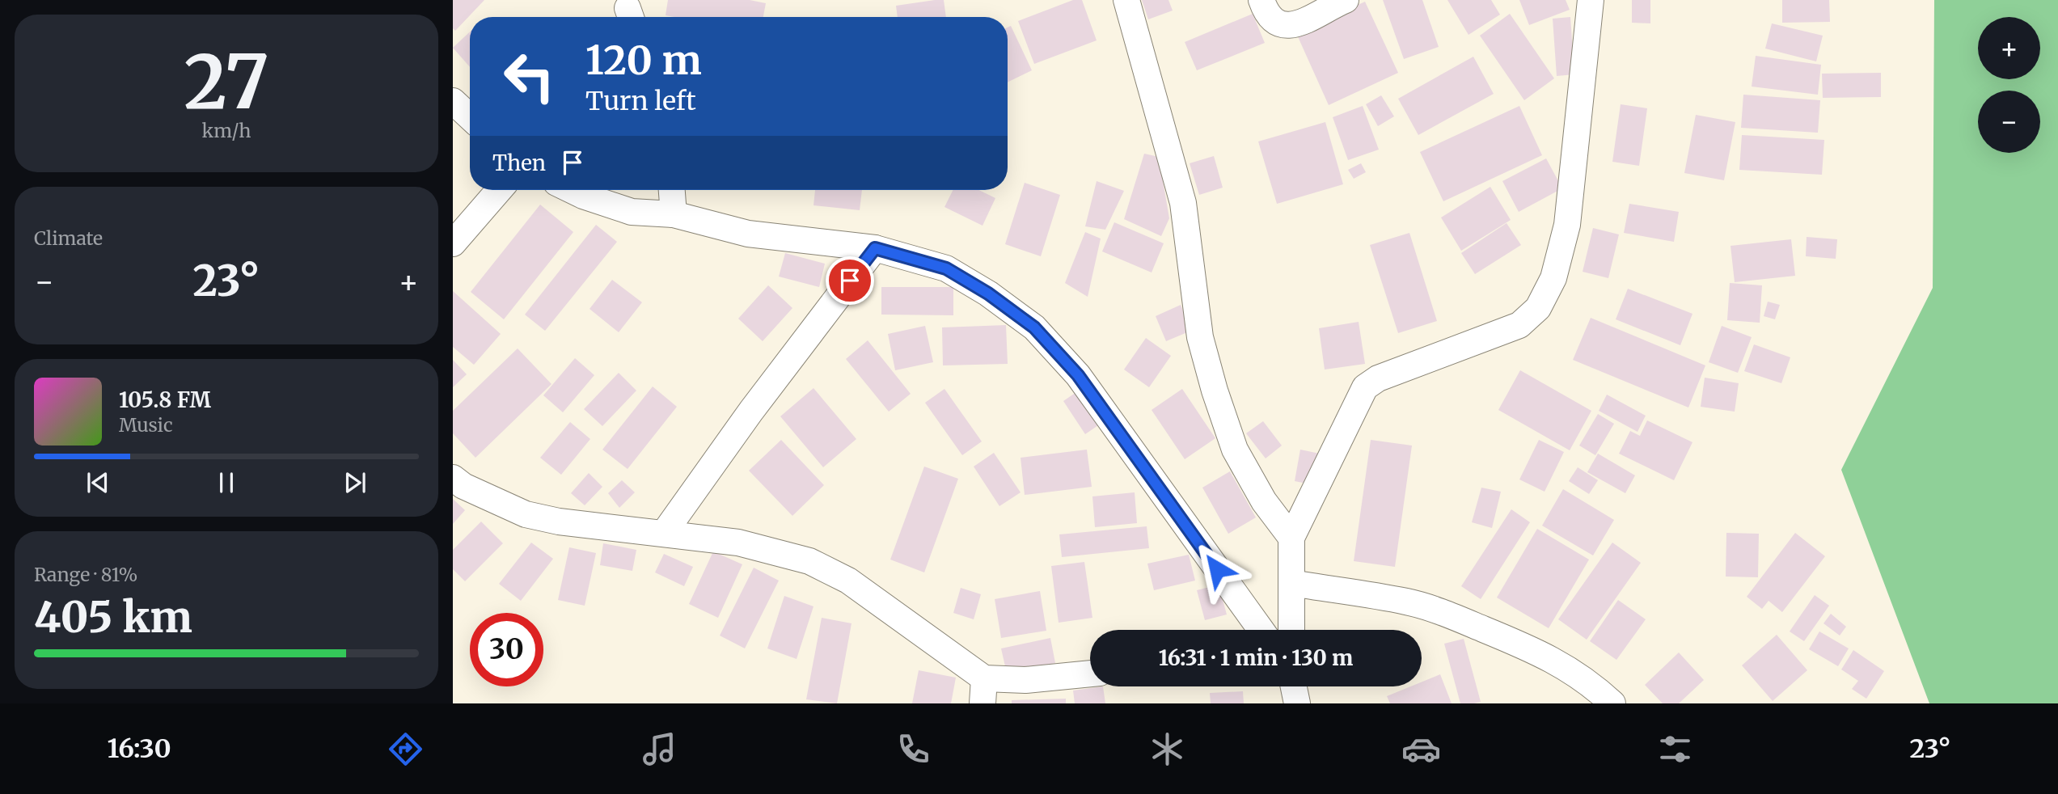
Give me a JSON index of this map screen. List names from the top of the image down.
{
  "page": {
    "tile": [
      ["27", "km/h"],
      "Climate",
      ["Range · 81%", "405 km"]
    ],
    "map_buttons": ["+", "−"],
    "turn": ["120 m", "Turn left"],
    "then": "Then",
    "heat": ["−", "23°", "+"],
    "song": ["105.8 FM", "Music"],
    "limit": "30",
    "trip": "16:31 · 1 min · 130 m",
    "tabs": ["16:30", "23°"]
  }
}
